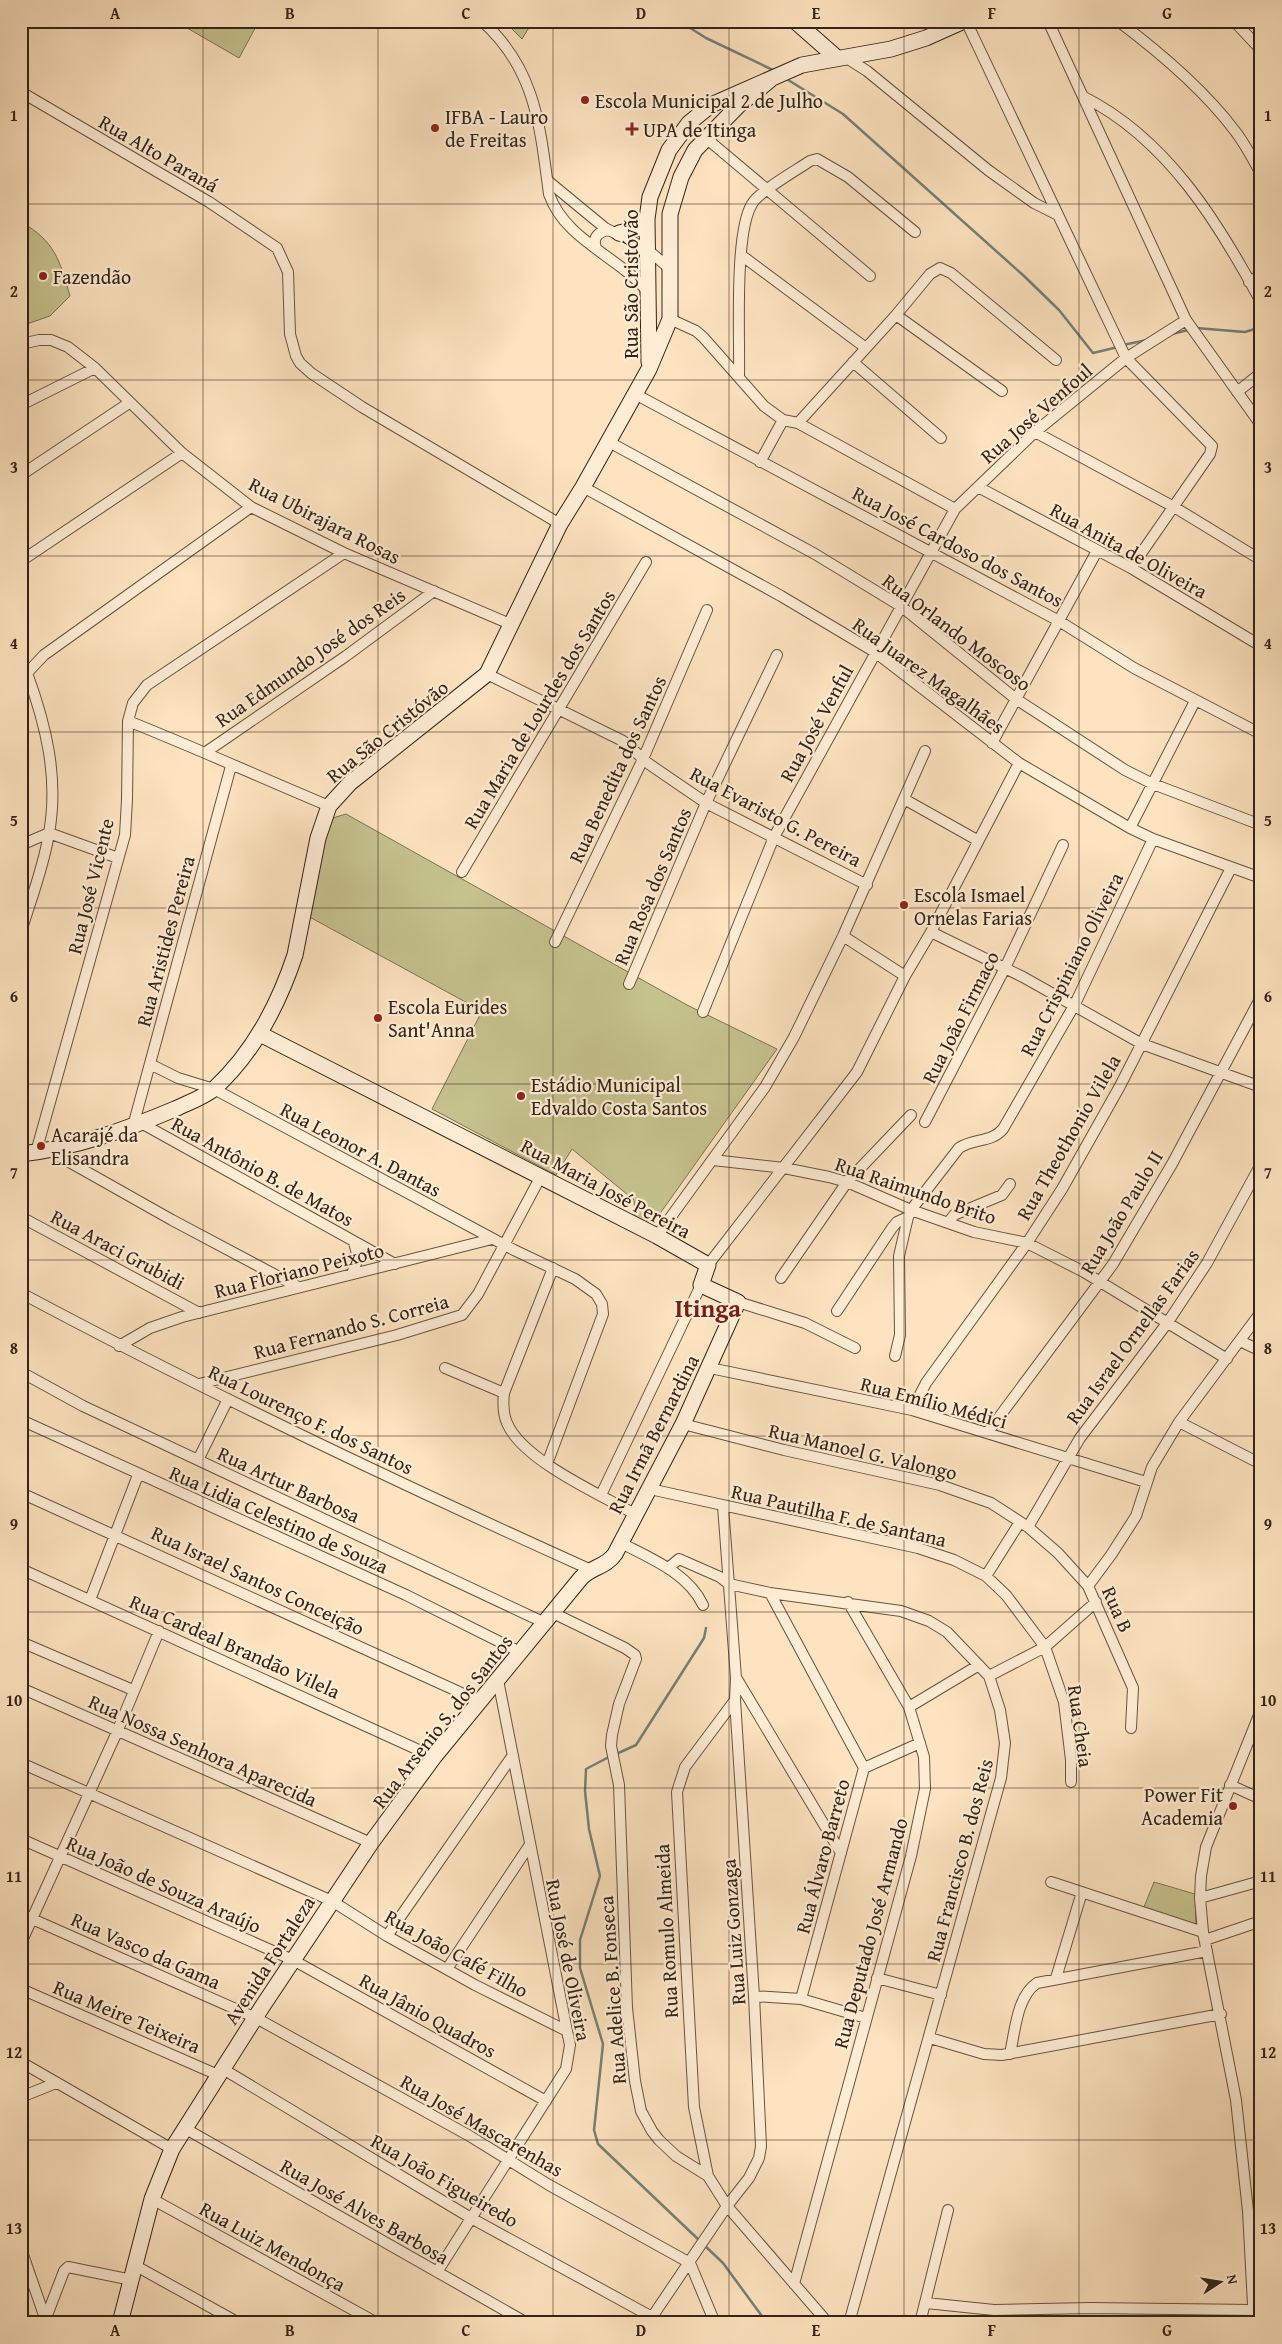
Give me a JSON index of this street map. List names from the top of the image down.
{
  "streets": {
    "main road": [
      "Rua São Cristóvão",
      "Rua Maria José Pereira",
      "Rua Irmã Bernardina",
      "Rua Arsenio S. dos Santos",
      "Avenida Fortaleza"
    ],
    "street": [
      "Rua Alto Paraná",
      "Rua José Venfoul",
      "Rua Ubirajara Rosas",
      "Rua José Cardoso dos Santos",
      "Rua Anita de Oliveira",
      "Rua Orlando Moscoso",
      "Rua Edmundo José dos Reis",
      "Rua Juarez Magalhães",
      "Rua Maria de Lourdes dos Santos",
      "Rua José Venful",
      "Rua Benedita dos Santos",
      "Rua Evaristo G. Pereira",
      "Rua José Vicente",
      "Rua Rosa dos Santos",
      "Rua Aristides Pereira",
      "Rua Crispiniano Oliveira",
      "Rua João Firmaco",
      "Rua Theothonio Vilela",
      "Rua Leonor A. Dantas",
      "Rua Antônio B. de Matos",
      "Rua Raimundo Brito",
      "Rua João Paulo II",
      "Rua Araci Grubidi",
      "Rua Floriano Peixoto",
      "Rua Fernando S. Correia",
      "Rua Israel Ornellas Farias",
      "Rua Emílio Médici",
      "Rua Lourenço F. dos Santos",
      "Rua Manoel G. Valongo",
      "Rua Artur Barbosa",
      "Rua Pautilha F. de Santana",
      "Rua Lidia Celestino de Souza",
      "Rua Israel Santos Conceição",
      "Rua B",
      "Rua Cardeal Brandão Vilela",
      "Rua Cheia",
      "Rua Nossa Senhora Aparecida",
      "Rua Álvaro Barreto",
      "Rua Francisco B. dos Reis",
      "Rua João de Souza Araújo",
      "Rua Romulo Almeida",
      "Rua Luiz Gonzaga",
      "Rua Deputado José Armando",
      "Rua Vasco da Gama",
      "Rua João Café Filho",
      "Rua José de Oliveira",
      "Rua Adelice B. Fonseca",
      "Rua Jânio Quadros",
      "Rua Meire Teixeira",
      "Rua José Mascarenhas",
      "Rua João Figueiredo",
      "Rua José Alves Barbosa",
      "Rua Luiz Mendonça"
    ]
  },
  "crossings": [
    ["Rua Alto Paraná", "Rua São Cristóvão"],
    ["Rua São Cristóvão", "Rua Ubirajara Rosas"],
    ["Rua São Cristóvão", "Rua José Cardoso dos Santos"],
    ["Rua São Cristóvão", "Rua Orlando Moscoso"],
    ["Rua São Cristóvão", "Rua Juarez Magalhães"],
    ["Rua São Cristóvão", "Rua Evaristo G. Pereira"],
    ["Rua São Cristóvão", "Rua José Vicente"],
    ["Rua São Cristóvão", "Rua Aristides Pereira"],
    ["Rua São Cristóvão", "Rua Leonor A. Dantas"],
    ["Rua São Cristóvão", "Rua Antônio B. de Matos"],
    ["Rua São Cristóvão", "Rua Maria José Pereira"],
    ["Rua José Venfoul", "Rua José Cardoso dos Santos"],
    ["Rua José Venfoul", "Rua Anita de Oliveira"],
    ["Rua José Venfoul", "Rua Orlando Moscoso"],
    ["Rua José Venfoul", "Rua José Venful"],
    ["Rua Ubirajara Rosas", "Rua Edmundo José dos Reis"],
    ["Rua Ubirajara Rosas", "Rua José Vicente"],
    ["Rua Orlando Moscoso", "Rua José Venful"],
    ["Rua Juarez Magalhães", "Rua José Venful"],
    ["Rua Juarez Magalhães", "Rua Crispiniano Oliveira"],
    ["Rua Juarez Magalhães", "Rua Theothonio Vilela"],
    ["Rua Maria de Lourdes dos Santos", "Rua Evaristo G. Pereira"],
    ["Rua José Venful", "Rua Evaristo G. Pereira"],
    ["Rua Benedita dos Santos", "Rua Evaristo G. Pereira"],
    ["Rua Evaristo G. Pereira", "Rua Rosa dos Santos"],
    ["Rua Aristides Pereira", "Rua Leonor A. Dantas"],
    ["Rua Aristides Pereira", "Rua Antônio B. de Matos"],
    ["Rua Crispiniano Oliveira", "Rua Raimundo Brito"],
    ["Rua Theothonio Vilela", "Rua Raimundo Brito"],
    ["Rua Theothonio Vilela", "Rua Emílio Médici"],
    ["Rua Leonor A. Dantas", "Rua Floriano Peixoto"],
    ["Rua Leonor A. Dantas", "Rua Fernando S. Correia"],
    ["Rua Antônio B. de Matos", "Rua Floriano Peixoto"],
    ["Rua Maria José Pereira", "Rua Fernando S. Correia"],
    ["Rua Raimundo Brito", "Rua João Paulo II"],
    ["Rua Raimundo Brito", "Rua Israel Ornellas Farias"],
    ["Rua João Paulo II", "Rua Emílio Médici"],
    ["Rua Araci Grubidi", "Rua Floriano Peixoto"],
    ["Rua Floriano Peixoto", "Rua Lourenço F. dos Santos"],
    ["Rua Fernando S. Correia", "Rua Lourenço F. dos Santos"],
    ["Rua Israel Ornellas Farias", "Rua Emílio Médici"],
    ["Rua Israel Ornellas Farias", "Rua Manoel G. Valongo"],
    ["Rua Israel Ornellas Farias", "Rua Pautilha F. de Santana"],
    ["Rua Israel Ornellas Farias", "Rua B"],
    ["Rua Emílio Médici", "Rua Irmã Bernardina"],
    ["Rua Lourenço F. dos Santos", "Rua Irmã Bernardina"],
    ["Rua Lourenço F. dos Santos", "Rua Arsenio S. dos Santos"],
    ["Rua Irmã Bernardina", "Rua Manoel G. Valongo"],
    ["Rua Irmã Bernardina", "Rua Pautilha F. de Santana"],
    ["Rua Irmã Bernardina", "Rua Arsenio S. dos Santos"],
    ["Rua Manoel G. Valongo", "Rua B"],
    ["Rua Artur Barbosa", "Rua Arsenio S. dos Santos"],
    ["Rua Artur Barbosa", "Rua Adelice B. Fonseca"],
    ["Rua Pautilha F. de Santana", "Rua Cheia"],
    ["Rua Pautilha F. de Santana", "Rua Luiz Gonzaga"],
    ["Rua Lidia Celestino de Souza", "Rua Arsenio S. dos Santos"],
    ["Rua Israel Santos Conceição", "Rua Arsenio S. dos Santos"],
    ["Rua Cardeal Brandão Vilela", "Rua Arsenio S. dos Santos"],
    ["Rua Arsenio S. dos Santos", "Rua Nossa Senhora Aparecida"],
    ["Rua Arsenio S. dos Santos", "Rua João Café Filho"],
    ["Rua Arsenio S. dos Santos", "Avenida Fortaleza"],
    ["Rua Arsenio S. dos Santos", "Rua José de Oliveira"],
    ["Rua Álvaro Barreto", "Rua Francisco B. dos Reis"],
    ["Rua Francisco B. dos Reis", "Rua Luiz Gonzaga"],
    ["Rua Francisco B. dos Reis", "Rua Deputado José Armando"],
    ["Rua João de Souza Araújo", "Avenida Fortaleza"],
    ["Rua João de Souza Araújo", "Rua Jânio Quadros"],
    ["Rua Romulo Almeida", "Rua Luiz Gonzaga"],
    ["Rua Romulo Almeida", "Rua Adelice B. Fonseca"],
    ["Rua Luiz Gonzaga", "Rua Adelice B. Fonseca"],
    ["Rua Luiz Gonzaga", "Rua José Mascarenhas"],
    ["Rua Luiz Gonzaga", "Rua João Figueiredo"],
    ["Rua Deputado José Armando", "Rua Adelice B. Fonseca"],
    ["Rua Vasco da Gama", "Avenida Fortaleza"],
    ["Rua Vasco da Gama", "Rua José Mascarenhas"],
    ["Rua João Café Filho", "Avenida Fortaleza"],
    ["Rua João Café Filho", "Rua José de Oliveira"],
    ["Avenida Fortaleza", "Rua Jânio Quadros"],
    ["Avenida Fortaleza", "Rua Meire Teixeira"],
    ["Avenida Fortaleza", "Rua José Mascarenhas"],
    ["Avenida Fortaleza", "Rua João Figueiredo"],
    ["Avenida Fortaleza", "Rua José Alves Barbosa"],
    ["Avenida Fortaleza", "Rua Luiz Mendonça"],
    ["Rua José de Oliveira", "Rua Jânio Quadros"],
    ["Rua José de Oliveira", "Rua José Mascarenhas"],
    ["Rua José de Oliveira", "Rua João Figueiredo"],
    ["Rua José de Oliveira", "Rua José Alves Barbosa"],
    ["Rua Meire Teixeira", "Rua João Figueiredo"]
  ],
  "districts": ["Itinga"],
  "places": {
    "other": [
      "Escola Municipal 2 de Julho",
      "IFBA - Lauro de Freitas",
      "Fazendão",
      "Escola Ismael Ornelas Farias",
      "Escola Eurides Sant'Anna",
      "Estádio Municipal Edvaldo Costa Santos",
      "Acarajé da Elisandra",
      "Power Fit Academia"
    ],
    "health": ["UPA de Itinga"]
  },
  "north": "right",
  "grid": {
    "columns": [
      "A",
      "B",
      "C",
      "D",
      "E",
      "F",
      "G"
    ],
    "rows": [
      "1",
      "2",
      "3",
      "4",
      "5",
      "6",
      "7",
      "8",
      "9",
      "10",
      "11",
      "12",
      "13"
    ]
  }
}
